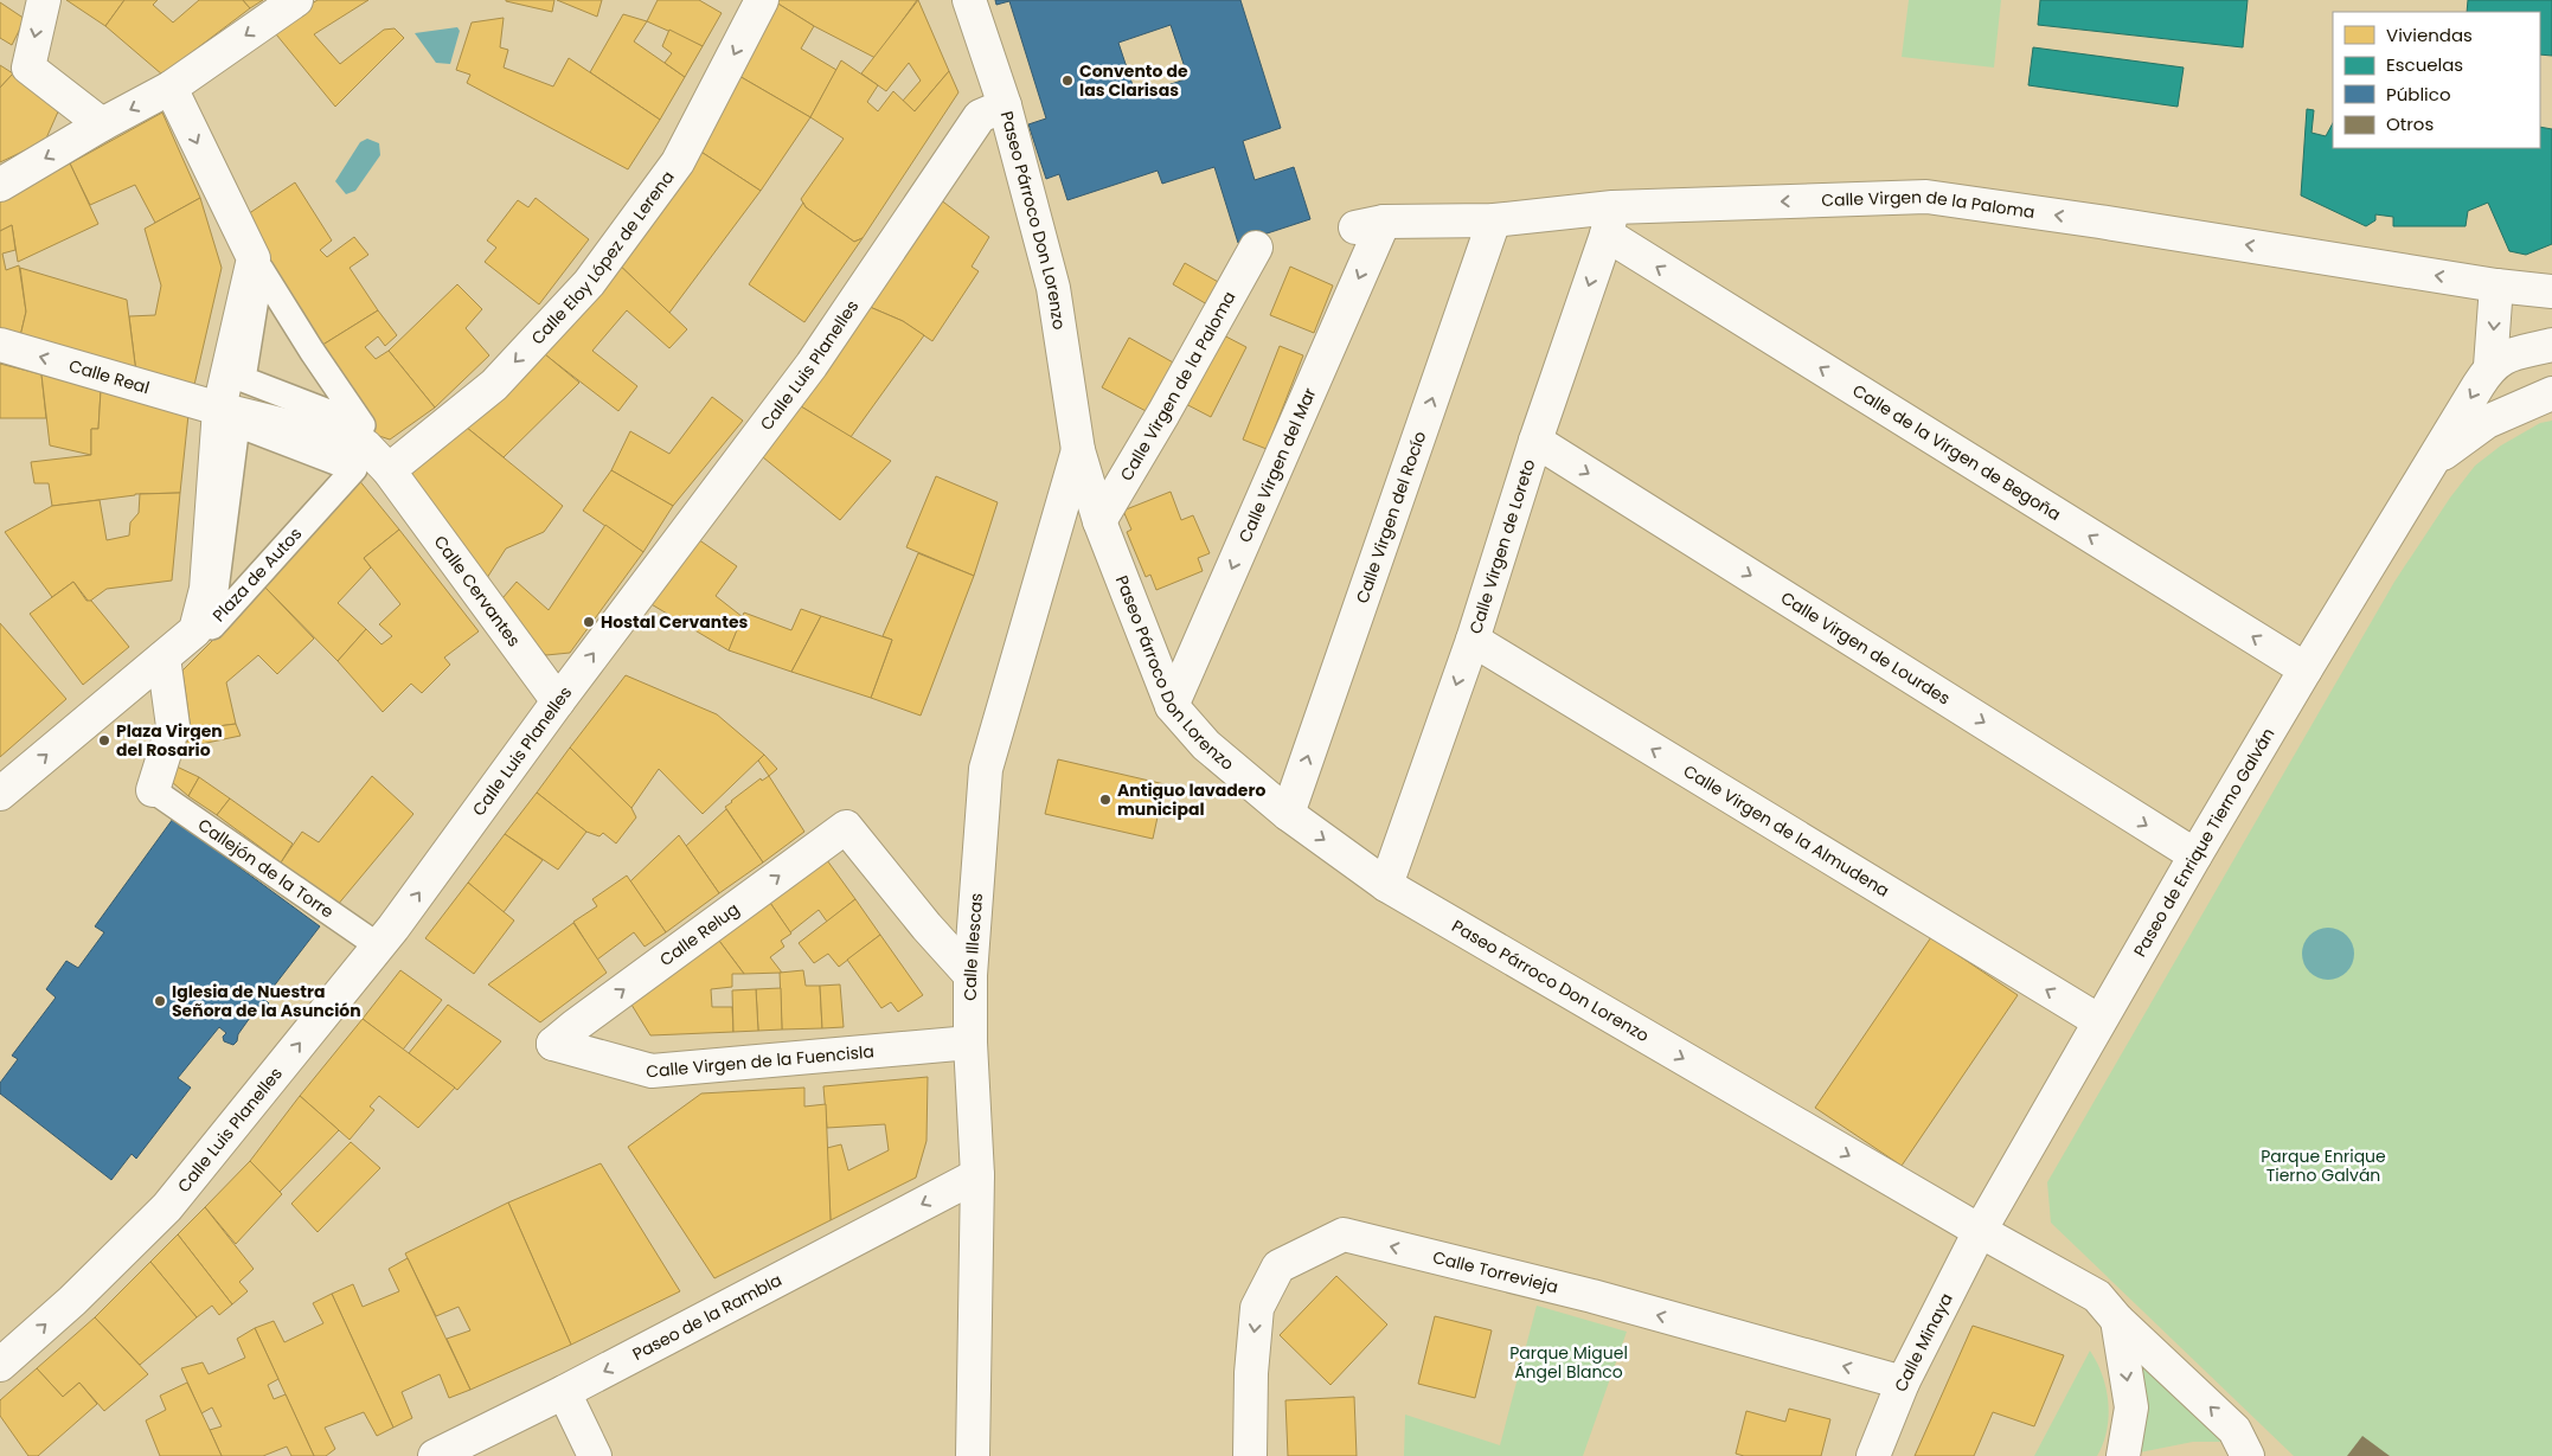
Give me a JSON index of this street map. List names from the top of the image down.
{
  "streets": {
    "street": [
      "Calle Virgen de la Paloma",
      "Paseo Párroco Don Lorenzo",
      "Calle Eloy López de Lerena",
      "Calle Luis Planelles",
      "Calle Real",
      "Calle de la Virgen de Begoña",
      "Calle Virgen del Mar",
      "Calle Virgen del Rocío",
      "Calle Virgen de Loreto",
      "Plaza de Autos",
      "Calle Cervantes",
      "Calle Virgen de Lourdes",
      "Calle Virgen de la Almudena",
      "Paseo de Enrique Tierno Galván",
      "Callejón de la Torre",
      "Calle Relug",
      "Calle Illescas",
      "Calle Virgen de la Fuencisla",
      "Calle Torrevieja",
      "Paseo de la Rambla",
      "Calle Minaya"
    ]
  },
  "crossings": [
    ["Calle Virgen de la Paloma", "Paseo Párroco Don Lorenzo"],
    ["Calle Virgen de la Paloma", "Calle de la Virgen de Begoña"],
    ["Calle Virgen de la Paloma", "Calle Virgen del Mar"],
    ["Calle Virgen de la Paloma", "Calle Virgen del Rocío"],
    ["Calle Virgen de la Paloma", "Calle Virgen de Loreto"],
    ["Paseo Párroco Don Lorenzo", "Calle Luis Planelles"],
    ["Paseo Párroco Don Lorenzo", "Calle Virgen del Mar"],
    ["Paseo Párroco Don Lorenzo", "Calle Virgen del Rocío"],
    ["Paseo Párroco Don Lorenzo", "Calle Virgen de Loreto"],
    ["Paseo Párroco Don Lorenzo", "Paseo de Enrique Tierno Galván"],
    ["Paseo Párroco Don Lorenzo", "Calle Illescas"],
    ["Paseo Párroco Don Lorenzo", "Calle Minaya"],
    ["Calle Eloy López de Lerena", "Calle Real"],
    ["Calle Eloy López de Lerena", "Plaza de Autos"],
    ["Calle Eloy López de Lerena", "Calle Cervantes"],
    ["Calle Luis Planelles", "Calle Cervantes"],
    ["Calle Luis Planelles", "Callejón de la Torre"],
    ["Calle Real", "Plaza de Autos"],
    ["Calle Real", "Calle Cervantes"],
    ["Calle de la Virgen de Begoña", "Calle Virgen de Loreto"],
    ["Calle de la Virgen de Begoña", "Paseo de Enrique Tierno Galván"],
    ["Calle Virgen de Loreto", "Calle Virgen de Lourdes"],
    ["Calle Virgen de Loreto", "Calle Virgen de la Almudena"],
    ["Plaza de Autos", "Calle Cervantes"],
    ["Calle Virgen de Lourdes", "Paseo de Enrique Tierno Galván"],
    ["Calle Virgen de la Almudena", "Paseo de Enrique Tierno Galván"],
    ["Paseo de Enrique Tierno Galván", "Calle Minaya"],
    ["Calle Relug", "Calle Illescas"],
    ["Calle Relug", "Calle Virgen de la Fuencisla"],
    ["Calle Illescas", "Calle Virgen de la Fuencisla"],
    ["Calle Illescas", "Paseo de la Rambla"],
    ["Calle Torrevieja", "Calle Minaya"]
  ],
  "one_way": [
    "Calle Virgen de la Paloma",
    "Calle Eloy López de Lerena",
    "Calle Luis Planelles",
    "Calle Real",
    "Calle de la Virgen de Begoña",
    "Calle Virgen del Mar",
    "Calle Virgen del Rocío",
    "Calle Virgen de Loreto",
    "Calle Virgen de Lourdes",
    "Calle Virgen de la Almudena",
    "Paseo de la Rambla"
  ],
  "parks": ["Parque Enrique Tierno Galván", "Parque Miguel Ángel Blanco"],
  "places": [
    "Convento de las Clarisas",
    "Hostal Cervantes",
    "Plaza Virgen del Rosario",
    "Antiguo lavadero municipal",
    "Iglesia de Nuestra Señora de la Asunción"
  ],
  "legend": [
    "Viviendas",
    "Escuelas",
    "Público",
    "Otros"
  ]
}
